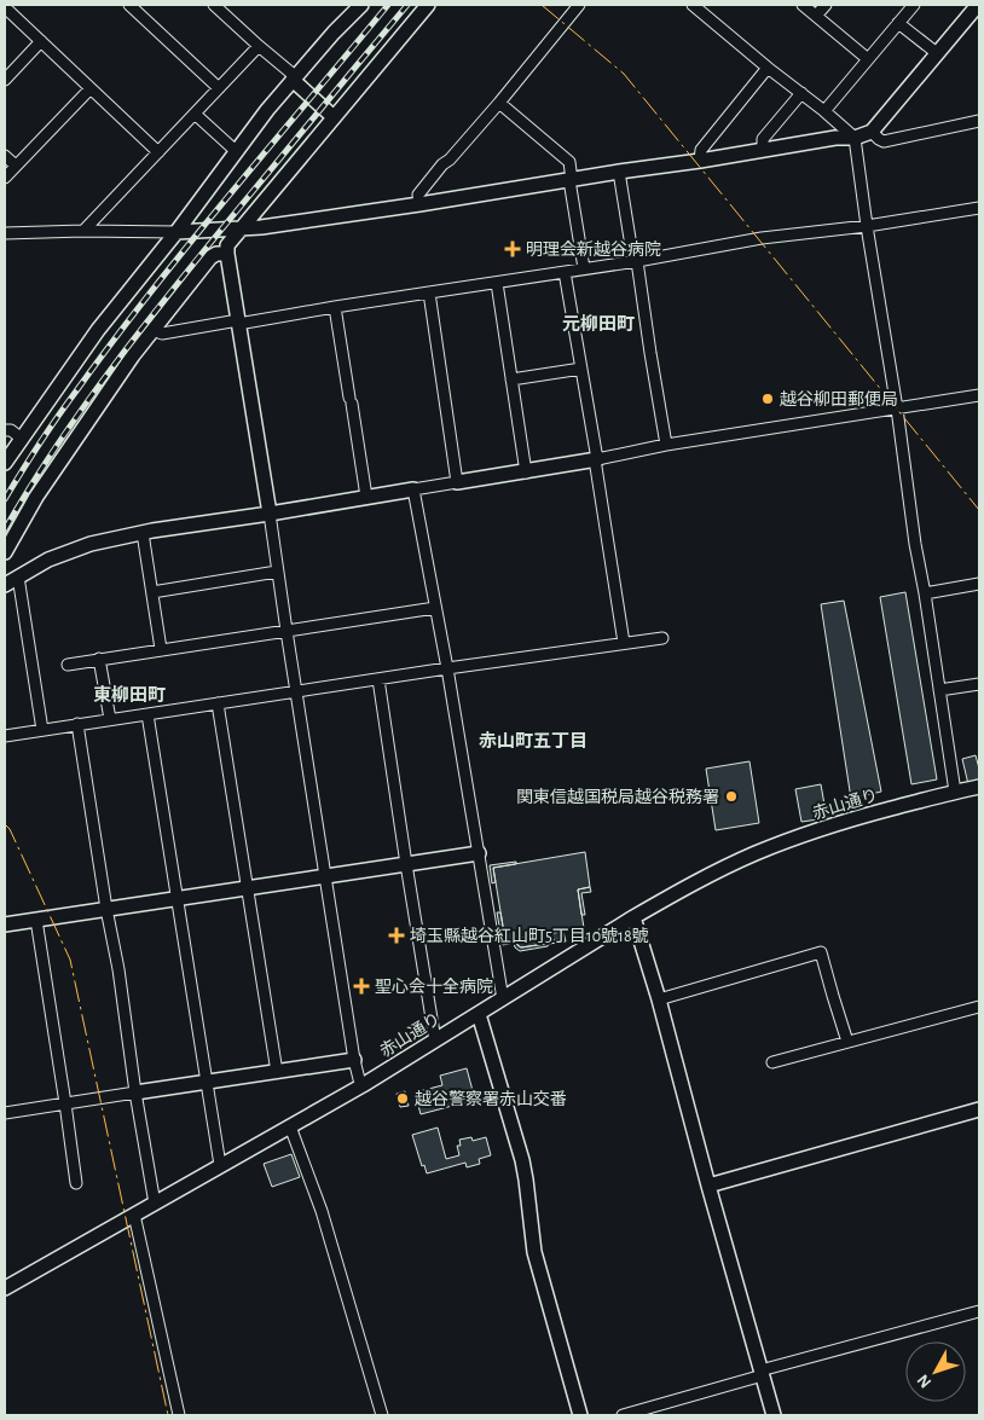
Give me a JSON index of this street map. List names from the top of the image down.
{
  "streets": {
    "street": ["赤山通り"]
  },
  "districts": ["元柳田町", "東柳田町", "赤山町五丁目"],
  "places": {
    "health": ["明理会新越谷病院", "埼玉縣越谷紅山町5丁目10號18號", "聖心会十全病院"],
    "other": ["越谷柳田郵便局", "関東信越国税局越谷税務署", "越谷警察署赤山交番"]
  },
  "north": "bottom left"
}
